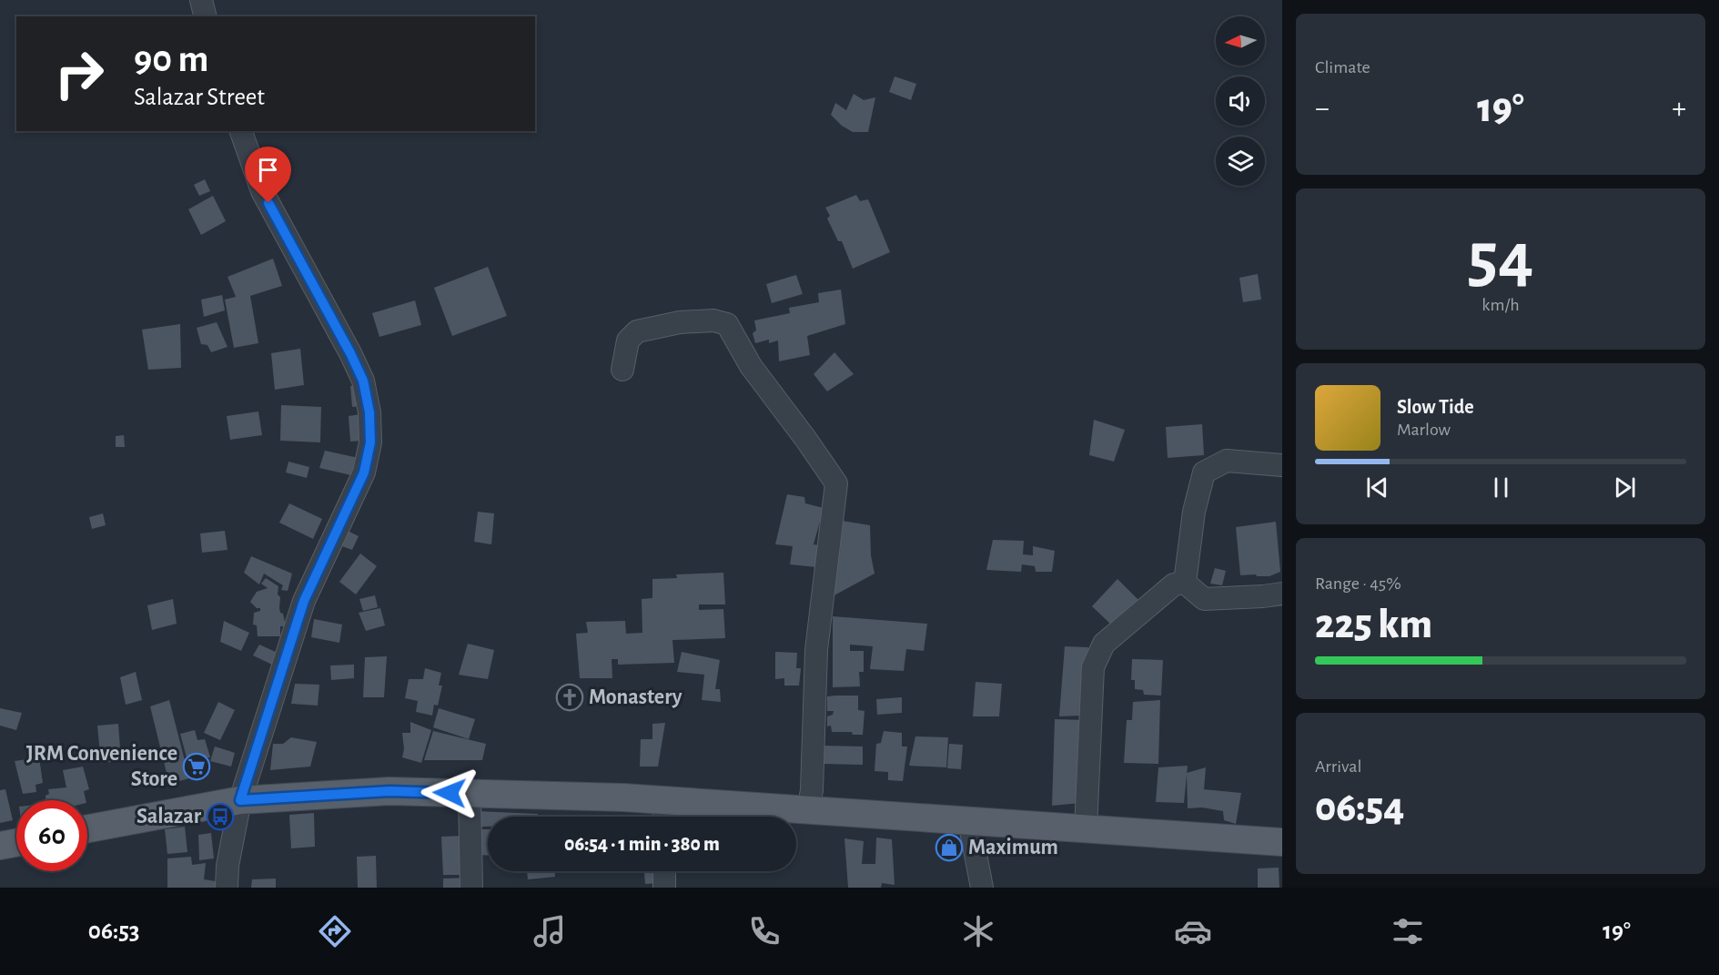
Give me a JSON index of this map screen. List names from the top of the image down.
{
  "places": {
    "church": ["Monastery"],
    "supermarket": ["JRM Convenience Store"],
    "bus stop": ["Salazar"],
    "shop": ["Maximum"]
  },
  "north": "left",
  "page": {
    "tile": [
      "Climate",
      ["54", "km/h"],
      ["Range · 45%", "225 km"],
      ["Arrival", "06:54"]
    ],
    "turn": ["90 m", "Salazar Street"],
    "heat": ["−", "19°", "+"],
    "song": ["Slow Tide", "Marlow"],
    "limit": "60",
    "trip": "06:54 · 1 min · 380 m",
    "tabs": ["06:53", "19°"]
  }
}
